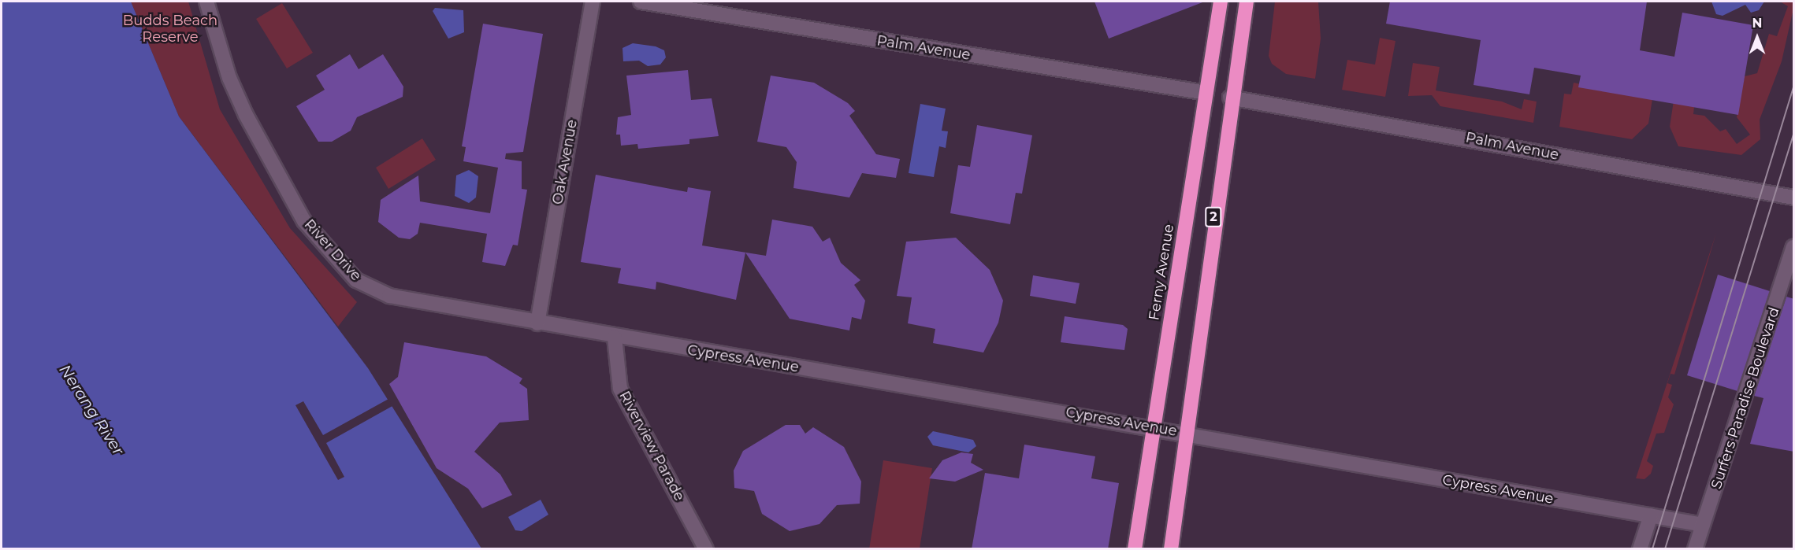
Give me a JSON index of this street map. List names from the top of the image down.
{
  "streets": {
    "highway": ["2", "Ferny Avenue"],
    "street": [
      "Palm Avenue",
      "Oak Avenue",
      "River Drive",
      "Cypress Avenue",
      "Surfers Paradise Boulevard",
      "Riverview Parade"
    ]
  },
  "crossings": [
    ["Palm Avenue", "2"],
    ["Palm Avenue", "Ferny Avenue"],
    ["Oak Avenue", "River Drive"],
    ["Oak Avenue", "Cypress Avenue"],
    ["2", "Cypress Avenue"],
    ["River Drive", "Cypress Avenue"],
    ["Ferny Avenue", "Cypress Avenue"],
    ["Cypress Avenue", "Surfers Paradise Boulevard"],
    ["Cypress Avenue", "Riverview Parade"]
  ],
  "water": ["Nerang River"],
  "parks": ["Budds Beach Reserve"],
  "north": "top"
}
